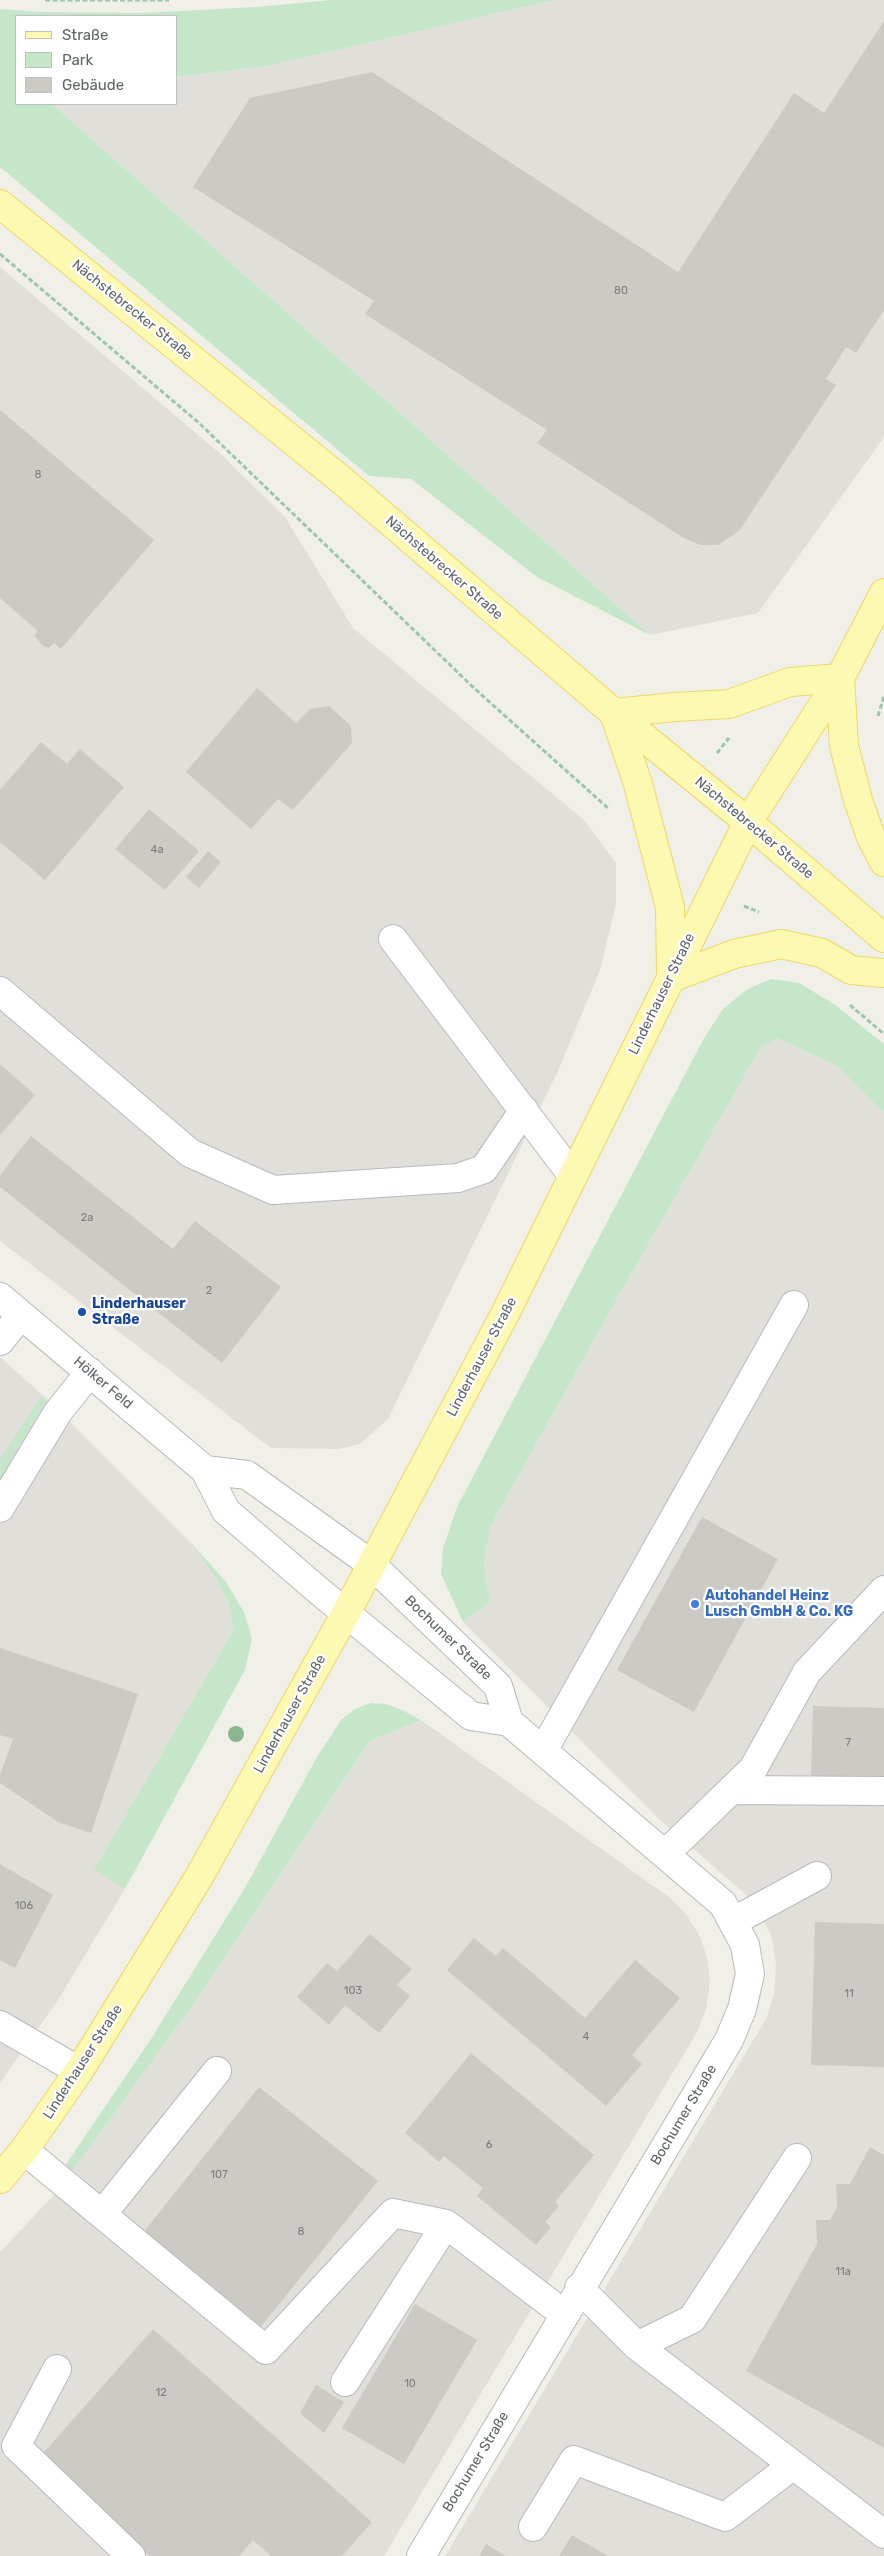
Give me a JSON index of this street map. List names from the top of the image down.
{
  "streets": {
    "main road": ["Nächstebrecker Straße", "Linderhauser Straße"],
    "street": ["Hölker Feld", "Bochumer Straße"]
  },
  "crossings": [
    ["Nächstebrecker Straße", "Linderhauser Straße"],
    ["Linderhauser Straße", "Hölker Feld"],
    ["Linderhauser Straße", "Bochumer Straße"]
  ],
  "places": ["Linderhauser Straße", "Autohandel Heinz Lusch GmbH & Co. KG"],
  "house_numbers": [
    "80",
    "8",
    "4a",
    "2a",
    "2",
    "7",
    "106",
    "103",
    "11",
    "4",
    "6",
    "107",
    "8",
    "11a",
    "10",
    "12"
  ],
  "legend": ["Straße", "Park", "Gebäude"]
}
